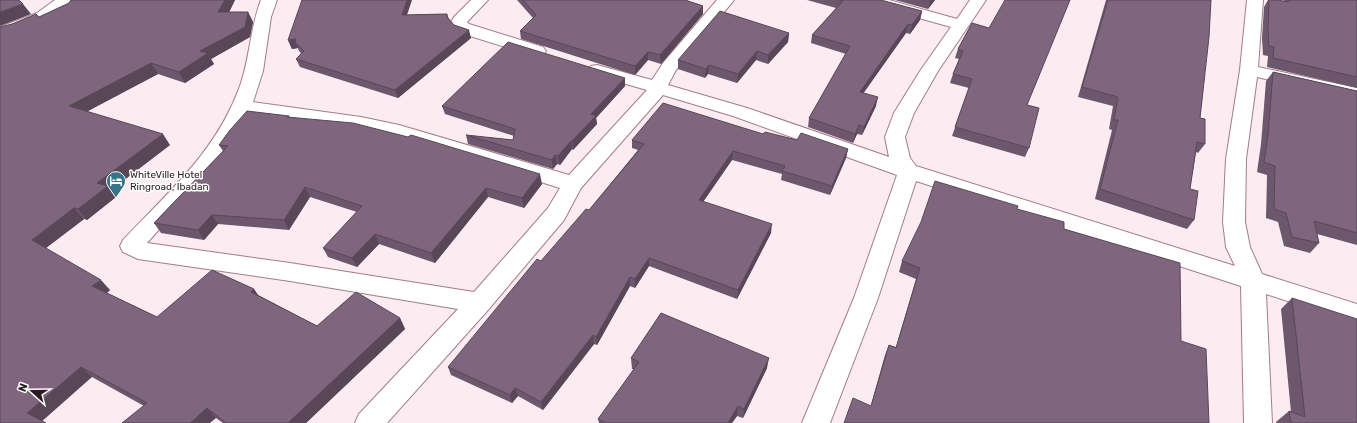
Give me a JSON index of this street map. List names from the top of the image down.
{
  "places": {
    "hotel": ["WhiteVille Hotel Ringroad, Ibadan"]
  },
  "north": "left"
}
